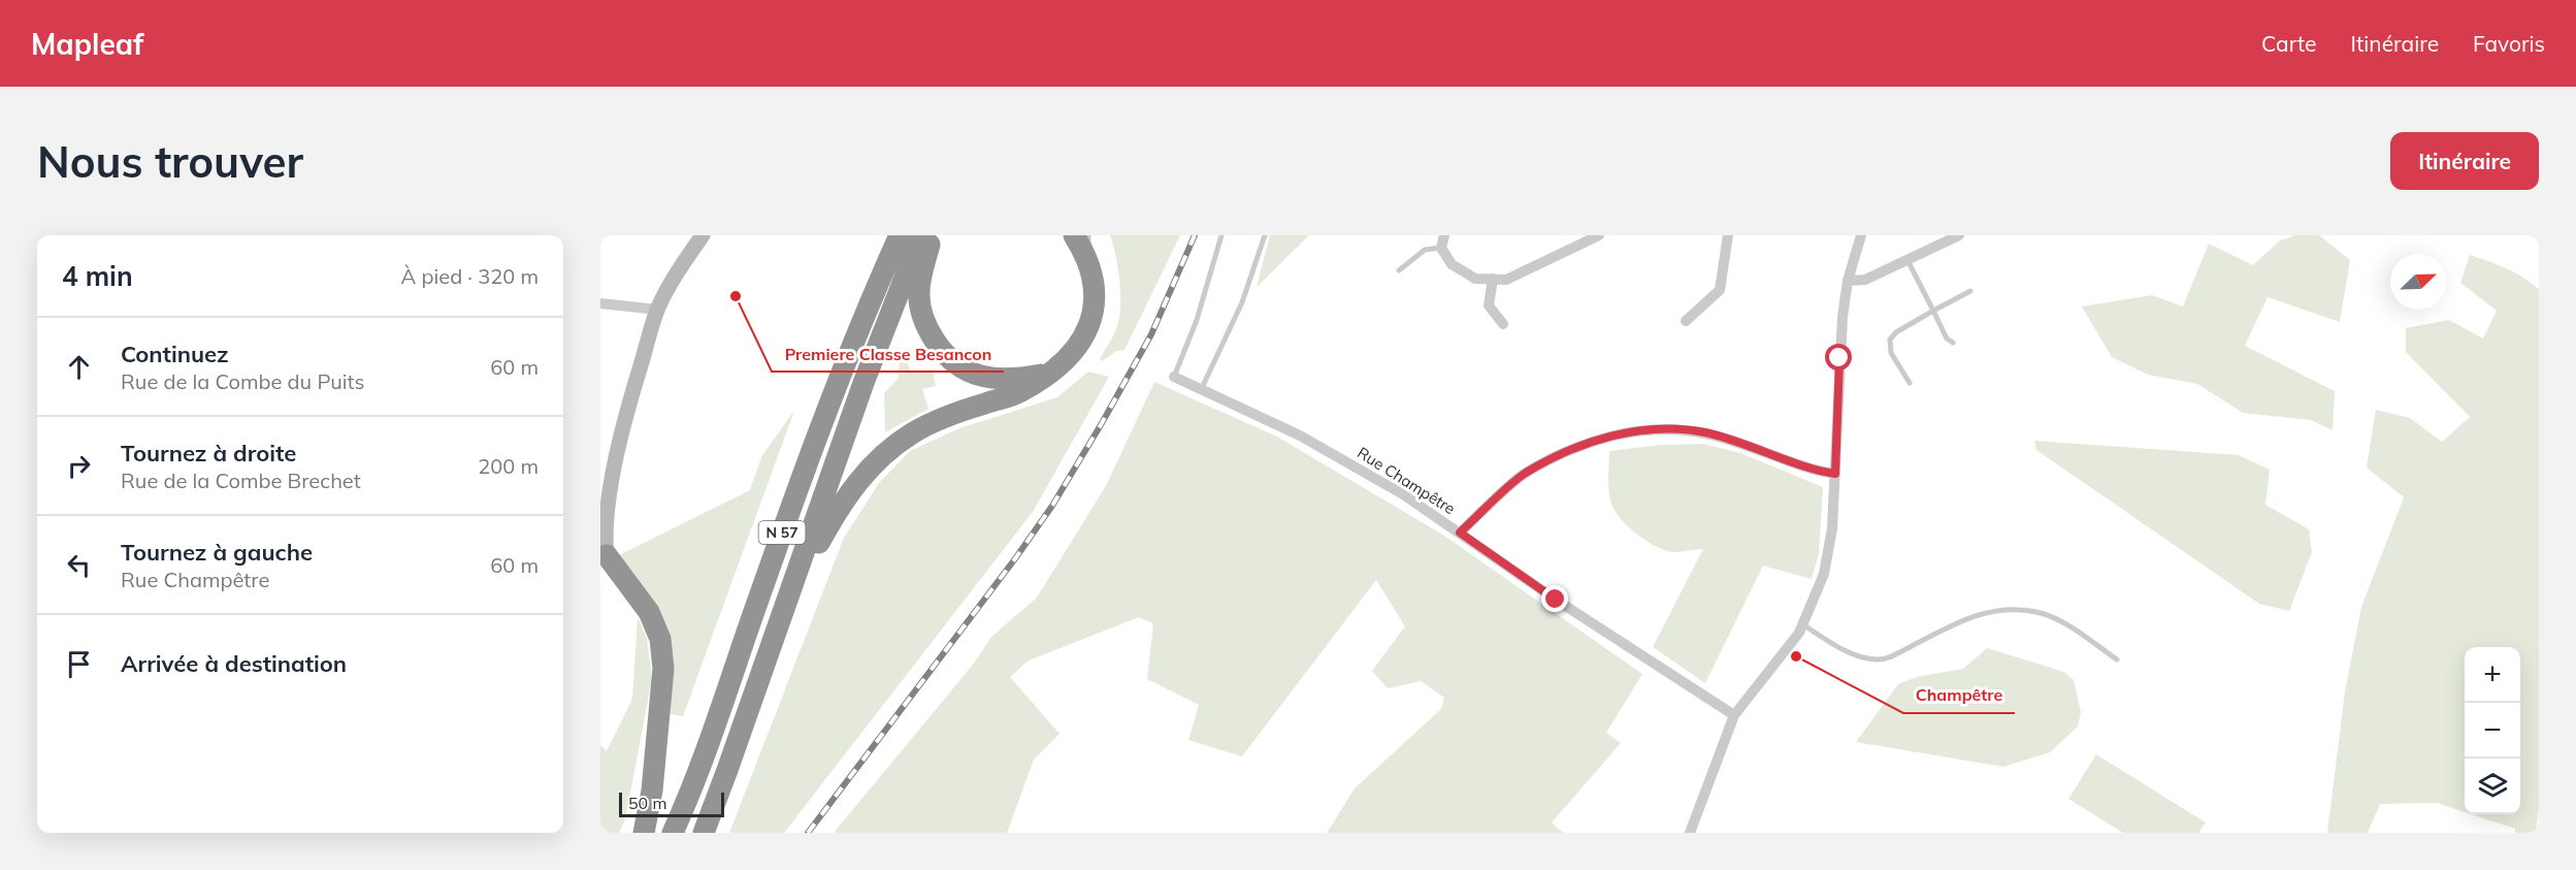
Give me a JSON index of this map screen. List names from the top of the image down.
{
  "streets": {
    "highway": ["N 57"],
    "street": ["Rue Champêtre"]
  },
  "places": ["Premiere Classe Besancon", "Champêtre"],
  "scale_bar": "50 m",
  "north": "top right",
  "page": {
    "header": "Mapleaf",
    "nav": ["Carte", "Itinéraire", "Favoris"],
    "buttons": "Itinéraire",
    "title": "Nous trouver",
    "heading": ["4 min", "À pied · 320 m"],
    "list": [
      ["Continuez", "Rue de la Combe du Puits", "60 m"],
      ["Tournez à droite", "Rue de la Combe Brechet", "200 m"],
      ["Tournez à gauche", "Rue Champêtre", "60 m"],
      "Arrivée à destination"
    ],
    "map_buttons": ["+", "−"],
    "scale": "50 m"
  }
}
